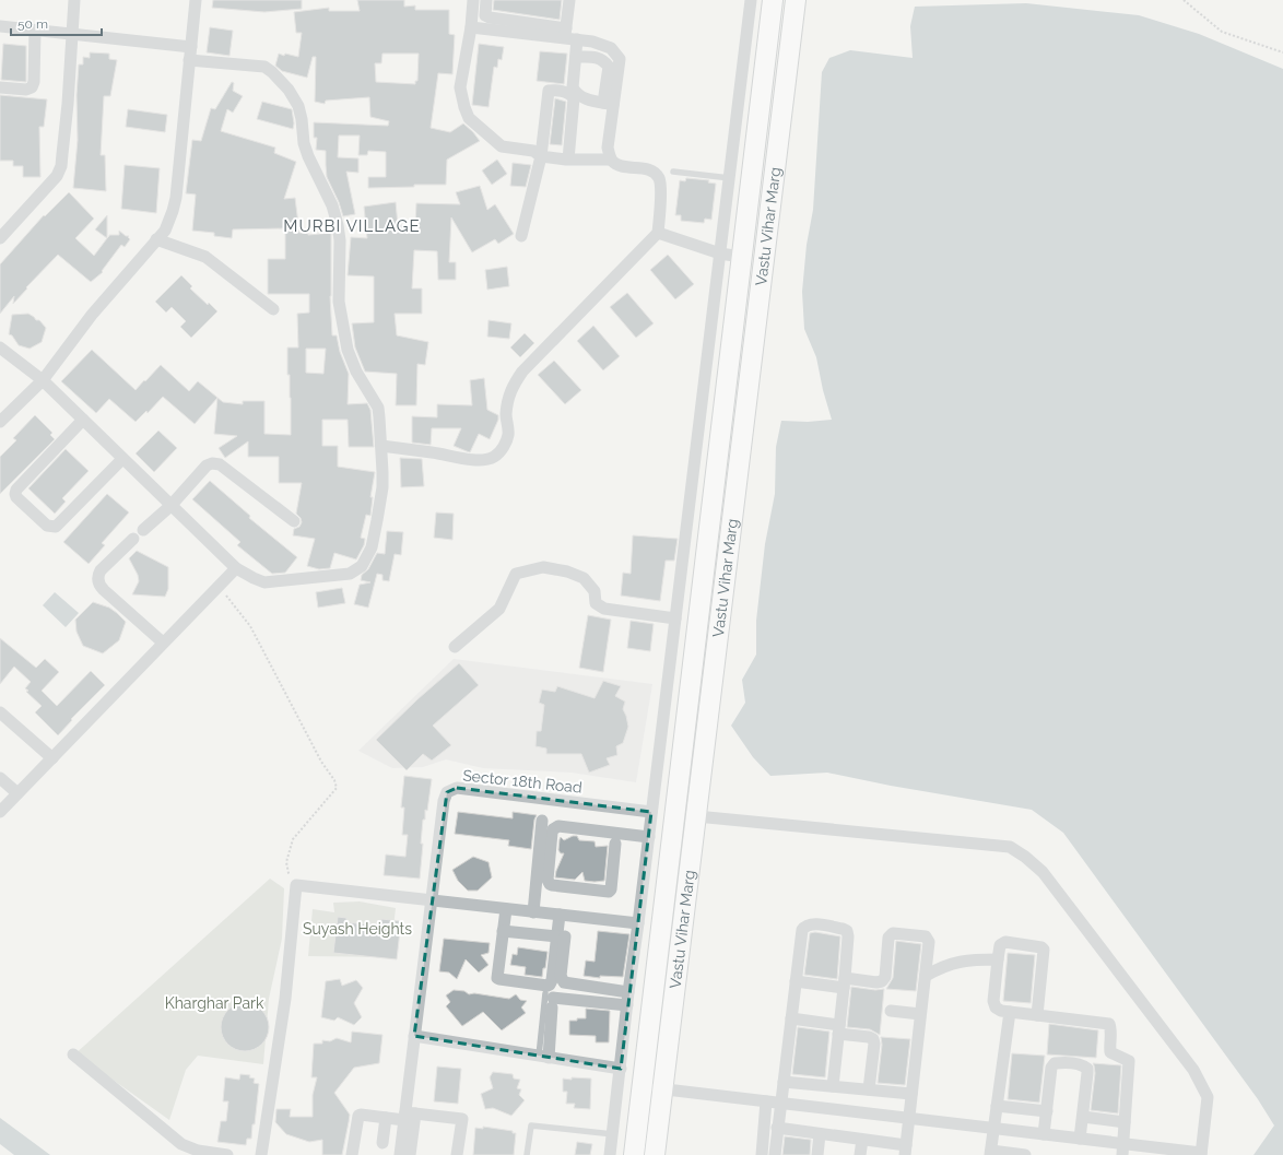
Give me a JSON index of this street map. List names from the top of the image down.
{
  "streets": {
    "main road": ["Vastu Vihar Marg"],
    "street": ["Sector 18th Road"]
  },
  "districts": ["MURBI VILLAGE"],
  "parks": ["Suyash Heights", "Kharghar Park"],
  "scale_bar": "50 m"
}
